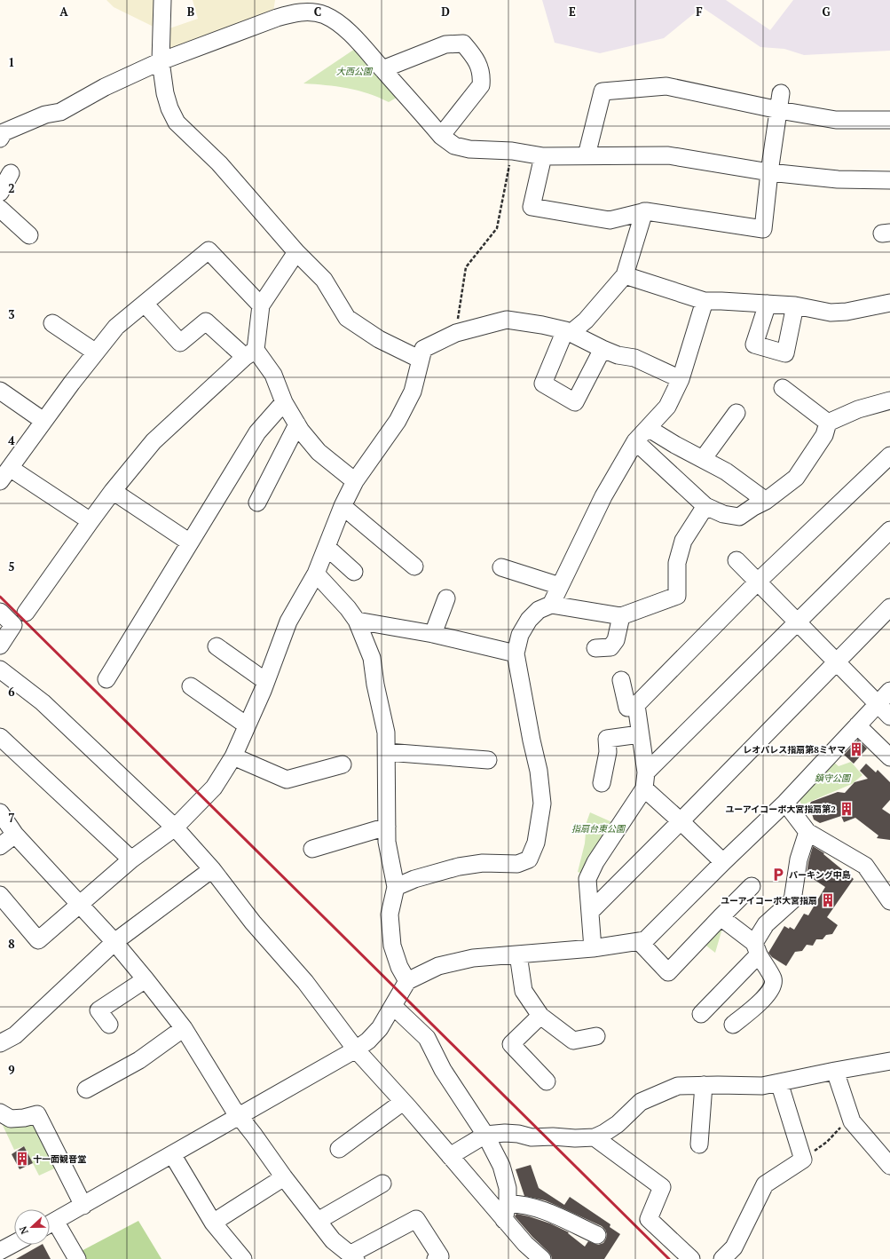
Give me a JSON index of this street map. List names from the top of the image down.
{
  "parks": ["大西公園", "鎮守公園", "指扇台東公園"],
  "places": {
    "building": [
      "レオパレス指扇第8ミヤマ",
      "ユーアイコーポ大宮指扇第2",
      "ユーアイコーポ大宮指扇",
      "十一面観音堂"
    ],
    "parking": ["パーキング中島"]
  },
  "north": "left",
  "grid": {
    "columns": [
      "A",
      "B",
      "C",
      "D",
      "E",
      "F",
      "G"
    ],
    "rows": [
      "1",
      "2",
      "3",
      "4",
      "5",
      "6",
      "7",
      "8",
      "9"
    ]
  }
}
